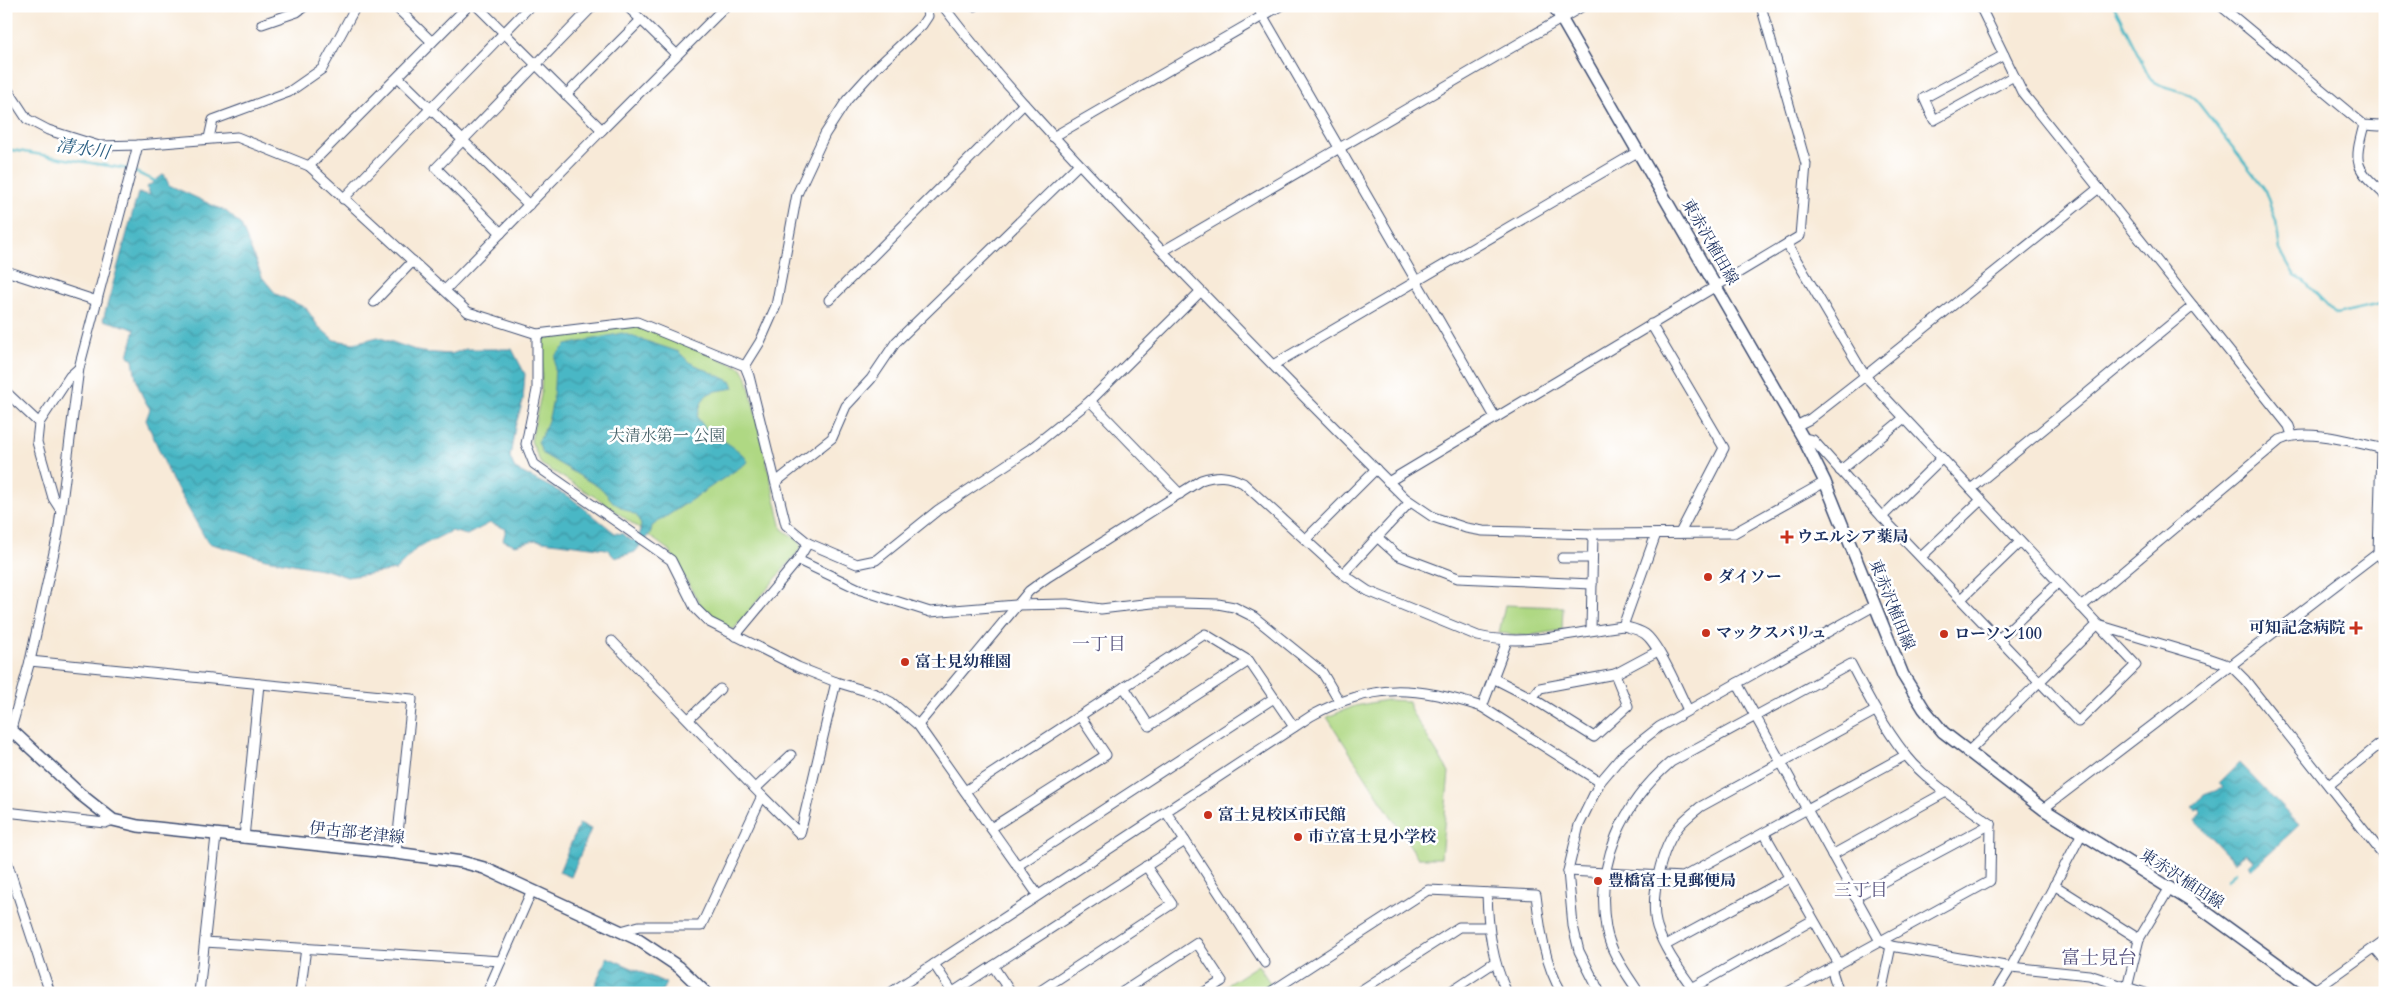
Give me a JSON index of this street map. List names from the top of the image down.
{
  "streets": {
    "main road": ["東赤沢植田線", "伊古部老津線"]
  },
  "districts": ["一丁目", "三丁目", "富士見台"],
  "water": ["清水川"],
  "parks": ["大清水第一 公園"],
  "places": {
    "health": ["ウエルシア薬局", "可知記念病院"],
    "other": [
      "ダイソー",
      "マックスバリュ",
      "ローソン100",
      "富士見幼稚園",
      "富士見校区市民館",
      "市立富士見小学校",
      "豊橋富士見郵便局"
    ]
  }
}
